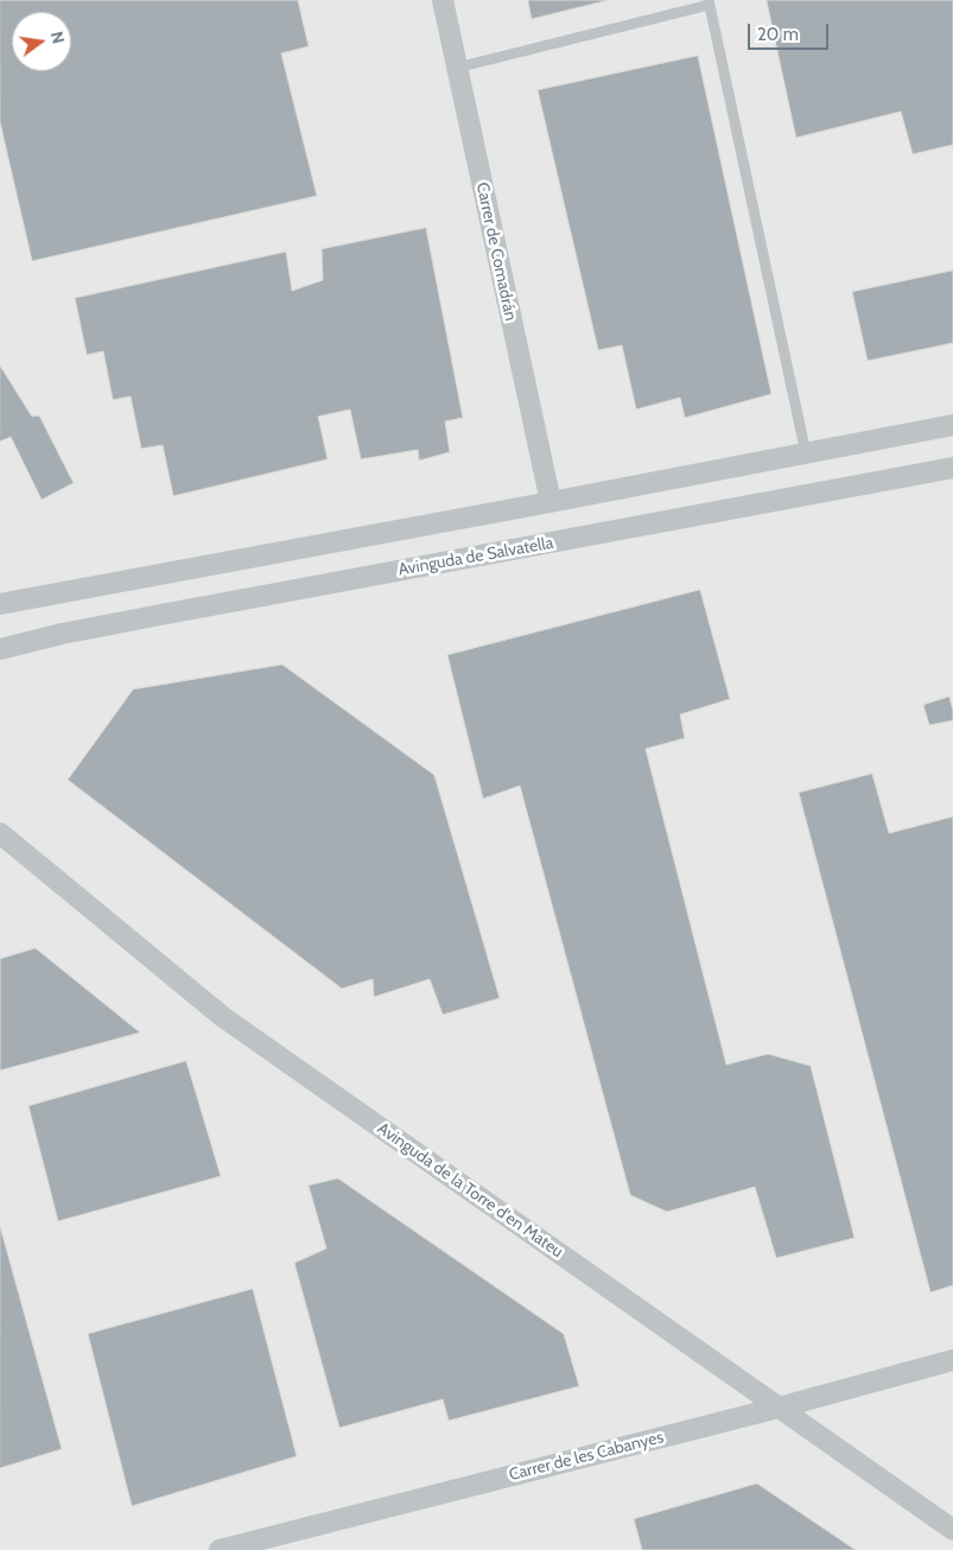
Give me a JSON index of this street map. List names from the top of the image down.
{
  "streets": {
    "street": [
      "Carrer de Comadrán",
      "Avinguda de Salvatella",
      "Avinguda de la Torre d'en Mateu",
      "Carrer de les Cabanyes"
    ]
  },
  "crossings": [
    ["Avinguda de la Torre d'en Mateu", "Carrer de les Cabanyes"]
  ],
  "scale_bar": "20 m",
  "north": "right"
}
